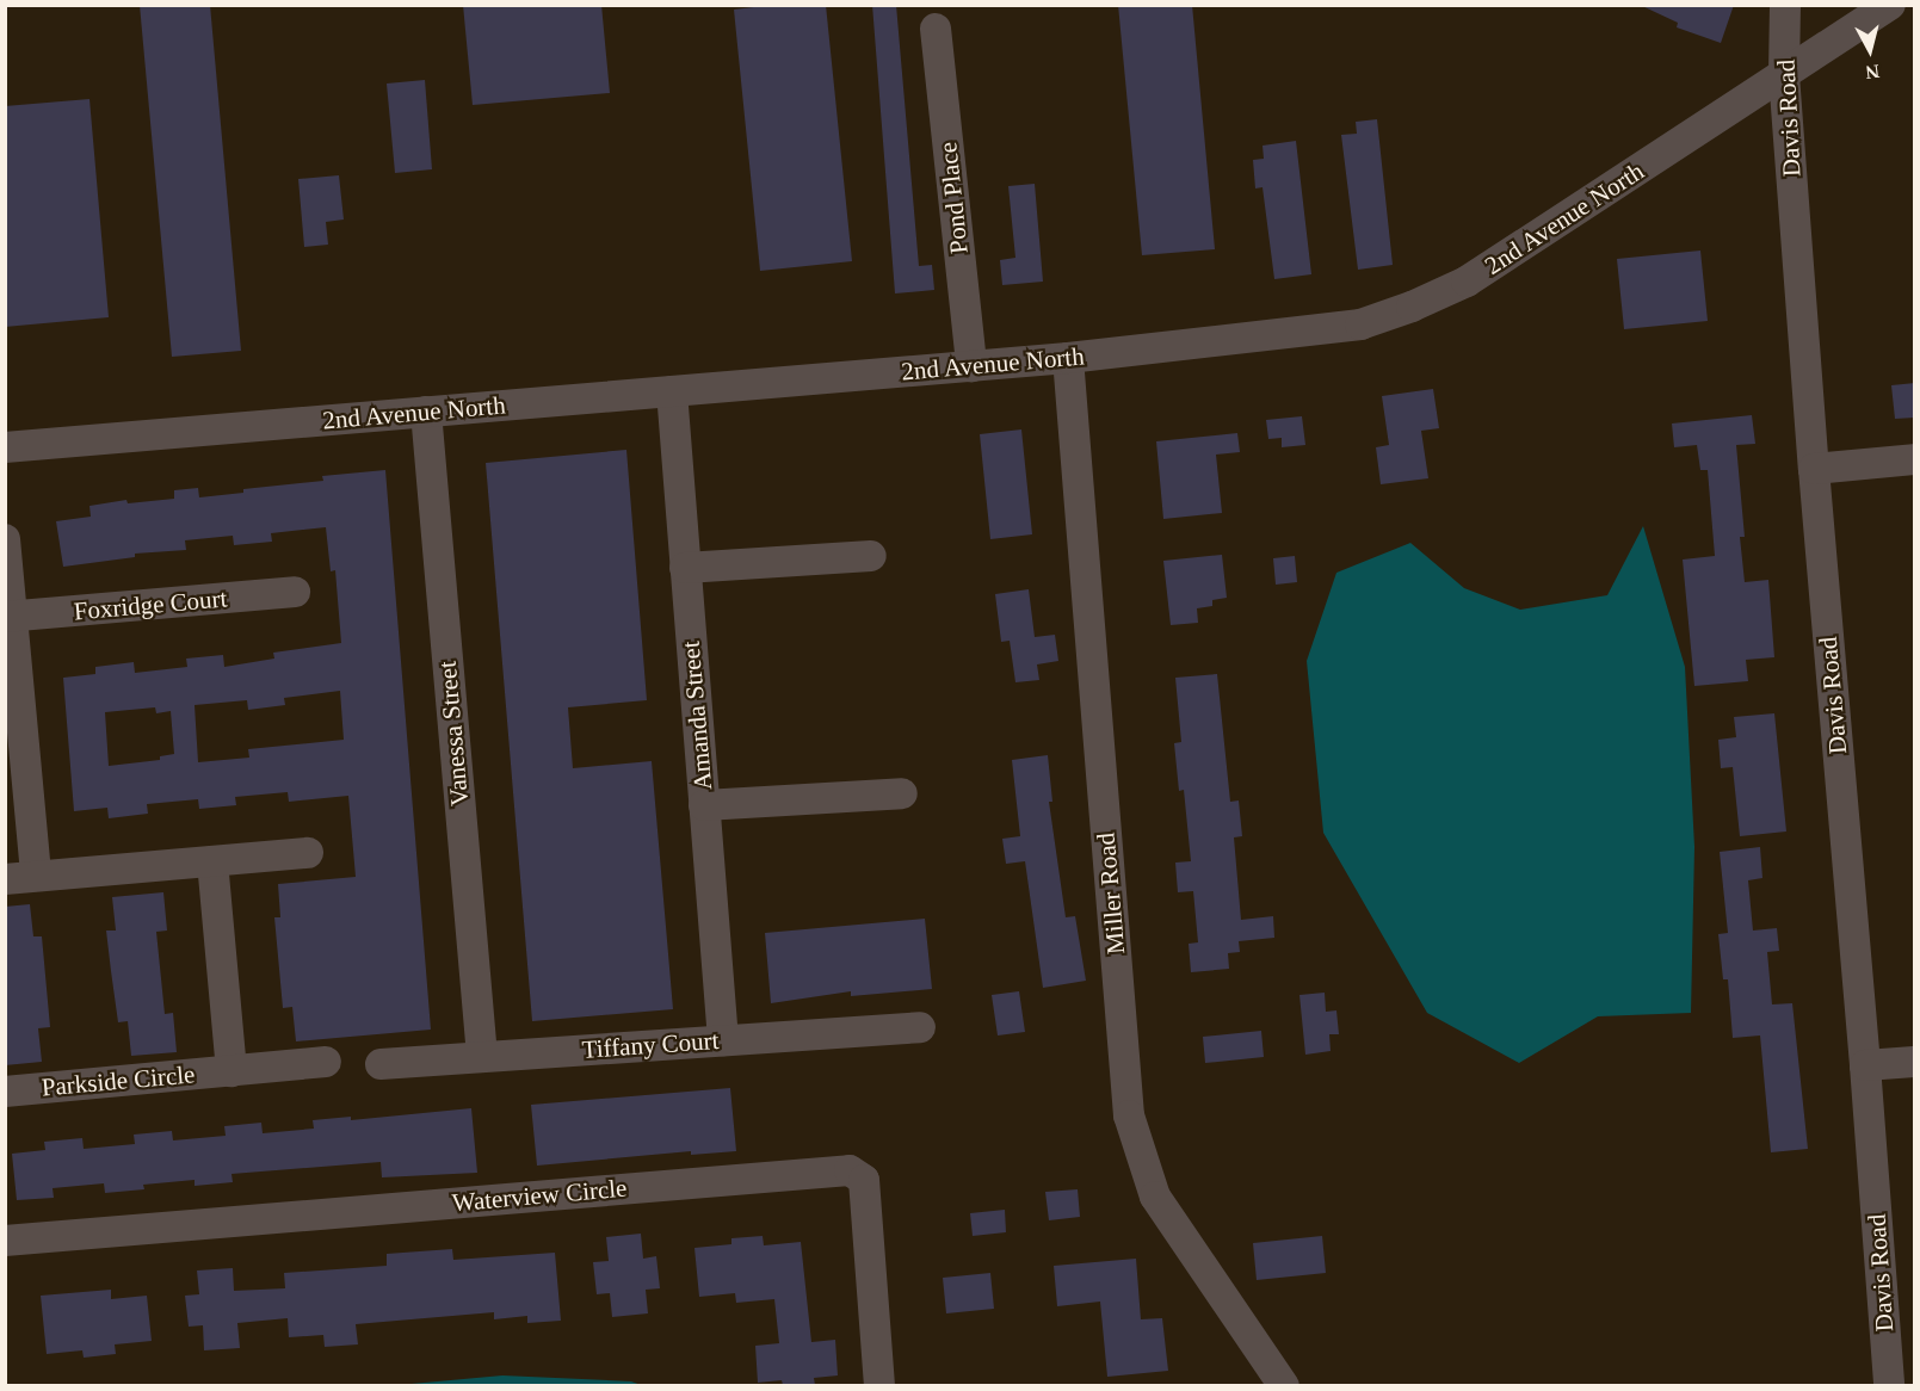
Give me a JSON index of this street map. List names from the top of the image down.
{
  "streets": {
    "street": [
      "Davis Road",
      "Pond Place",
      "2nd Avenue North",
      "Foxridge Court",
      "Amanda Street",
      "Vanessa Street",
      "Miller Road",
      "Tiffany Court",
      "Parkside Circle",
      "Waterview Circle"
    ]
  },
  "crossings": [
    ["Davis Road", "2nd Avenue North"],
    ["Pond Place", "2nd Avenue North"],
    ["2nd Avenue North", "Amanda Street"],
    ["2nd Avenue North", "Vanessa Street"],
    ["2nd Avenue North", "Miller Road"],
    ["Amanda Street", "Tiffany Court"],
    ["Vanessa Street", "Tiffany Court"]
  ],
  "north": "bottom"
}
